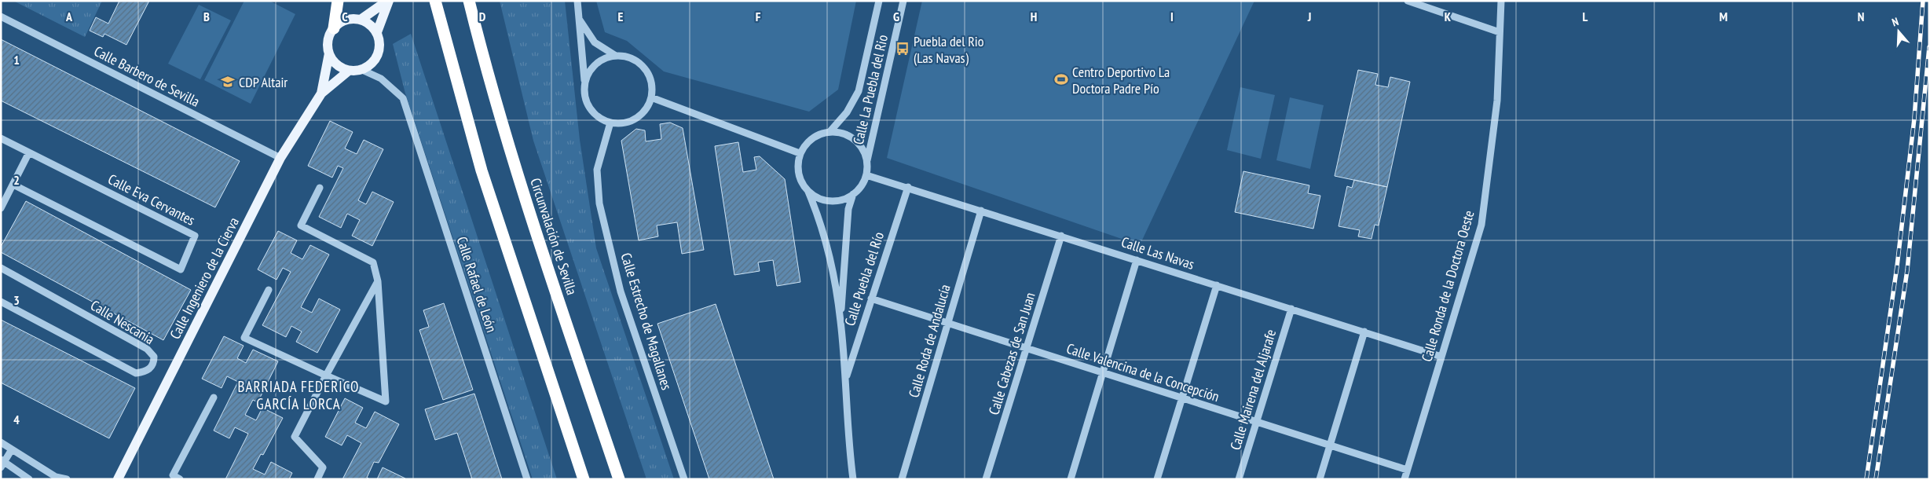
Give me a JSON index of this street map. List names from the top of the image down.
{
  "streets": {
    "highway": ["Circunvalación de Sevilla"],
    "main road": ["Calle Ingeniero de la Cierva"],
    "street": [
      "Calle Barbero de Sevilla",
      "Calle La Puebla del Rio",
      "Calle Eva Cervantes",
      "Calle Las Navas",
      "Calle Puebla del Río",
      "Calle Rafael de León",
      "Calle Ronda de la Doctora Oeste",
      "Calle Estrecho de Magallanes",
      "Calle Nescania",
      "Calle Roda de Andalucía",
      "Calle Cabezas de San Juan",
      "Calle Valencina de la Concepción",
      "Calle Mairena del Aljarafe"
    ]
  },
  "crossings": [
    ["Calle Barbero de Sevilla", "Calle Ingeniero de la Cierva"],
    ["Calle La Puebla del Rio", "Calle Las Navas"],
    ["Calle Las Navas", "Calle Puebla del Río"],
    ["Calle Las Navas", "Calle Ronda de la Doctora Oeste"],
    ["Calle Las Navas", "Calle Roda de Andalucía"],
    ["Calle Las Navas", "Calle Cabezas de San Juan"],
    ["Calle Las Navas", "Calle Mairena del Aljarafe"],
    ["Calle Ingeniero de la Cierva", "Calle Rafael de León"],
    ["Calle Puebla del Río", "Calle Valencina de la Concepción"],
    ["Calle Ronda de la Doctora Oeste", "Calle Valencina de la Concepción"],
    ["Calle Roda de Andalucía", "Calle Valencina de la Concepción"],
    ["Calle Cabezas de San Juan", "Calle Valencina de la Concepción"],
    ["Calle Valencina de la Concepción", "Calle Mairena del Aljarafe"]
  ],
  "districts": ["BARRIADA FEDERICO GARCÍA LORCA"],
  "places": {
    "bus stop": ["Puebla del Rio (Las Navas)"],
    "sports": ["Centro Deportivo La Doctora Padre Pío"],
    "school or university": ["CDP Altair"]
  },
  "north": "top",
  "grid": {
    "columns": [
      "A",
      "B",
      "C",
      "D",
      "E",
      "F",
      "G",
      "H",
      "I",
      "J",
      "K",
      "L",
      "M",
      "N"
    ],
    "rows": [
      "1",
      "2",
      "3",
      "4"
    ]
  }
}
